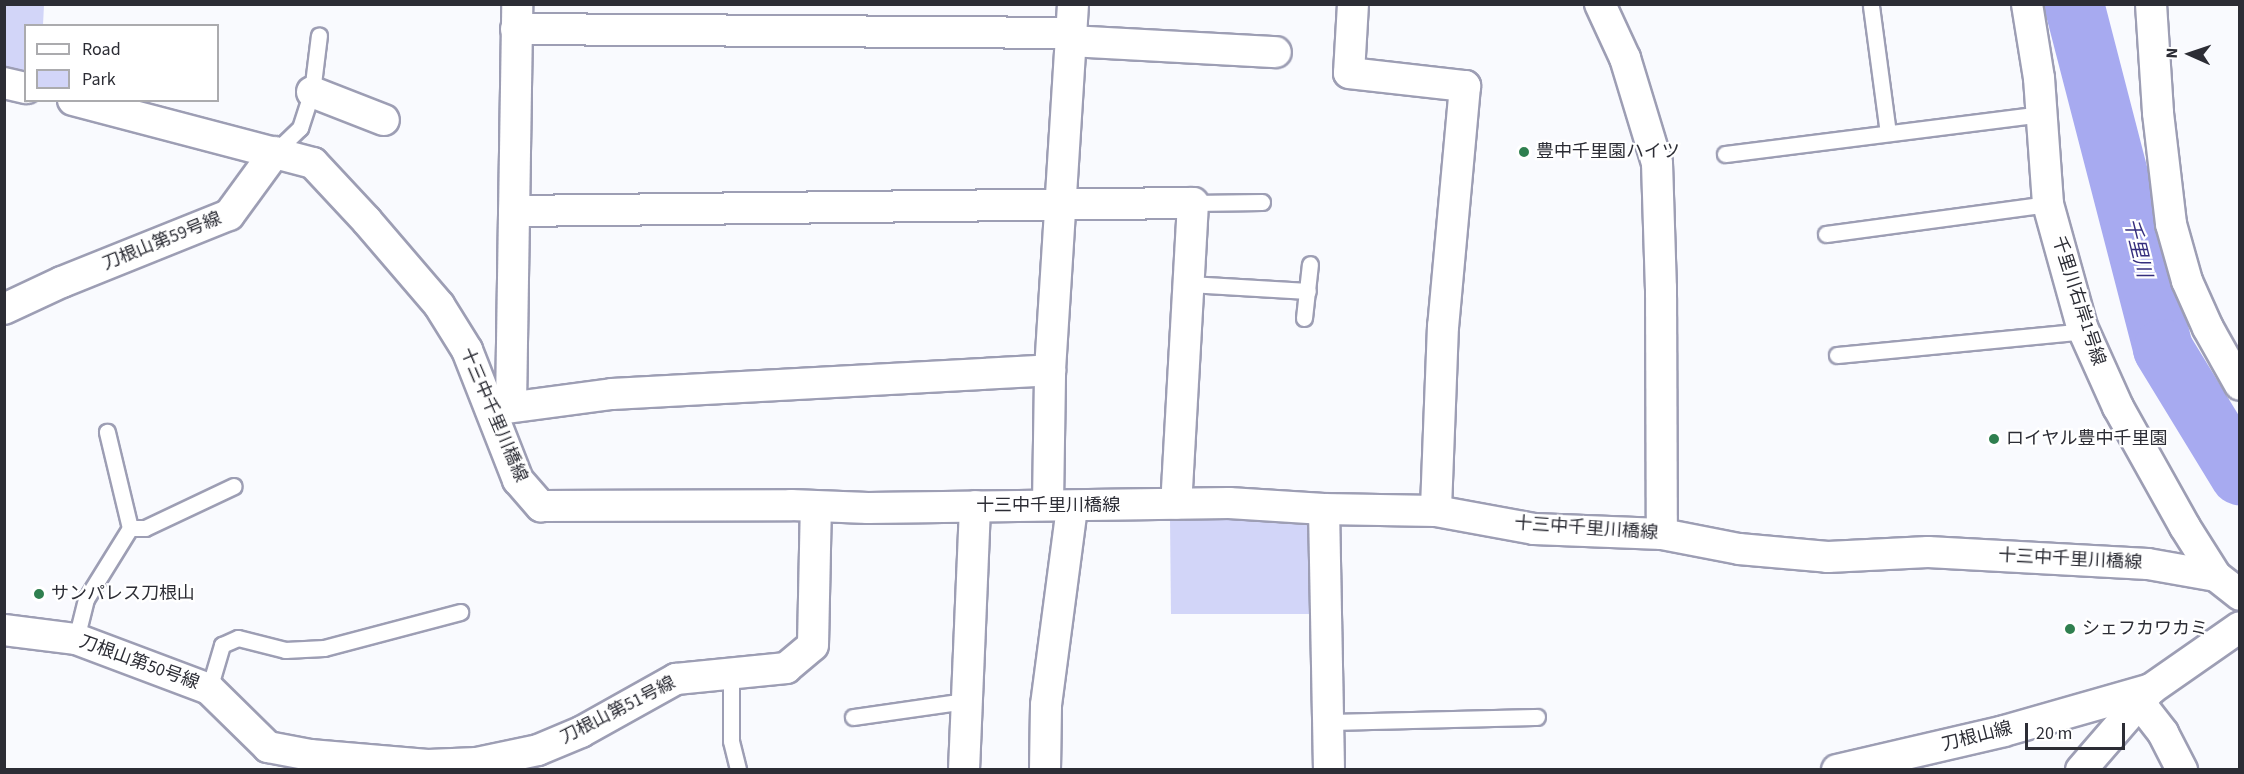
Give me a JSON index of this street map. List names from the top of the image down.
{
  "streets": {
    "street": [
      "刀根山第59号線",
      "千里川右岸1号線",
      "十三中千里川橋線",
      "刀根山第50号線",
      "刀根山第51号線",
      "刀根山線"
    ]
  },
  "crossings": [
    ["刀根山第59号線", "十三中千里川橋線"],
    ["千里川右岸1号線", "十三中千里川橋線"],
    ["十三中千里川橋線", "刀根山第51号線"],
    ["刀根山第50号線", "刀根山第51号線"]
  ],
  "water": ["千里川"],
  "places": [
    "豊中千里園ハイツ",
    "ロイヤル豊中千里園",
    "サンパレス刀根山",
    "シェフカワカミ"
  ],
  "legend": ["Road", "Park"],
  "scale_bar": "20 m",
  "north": "left"
}
